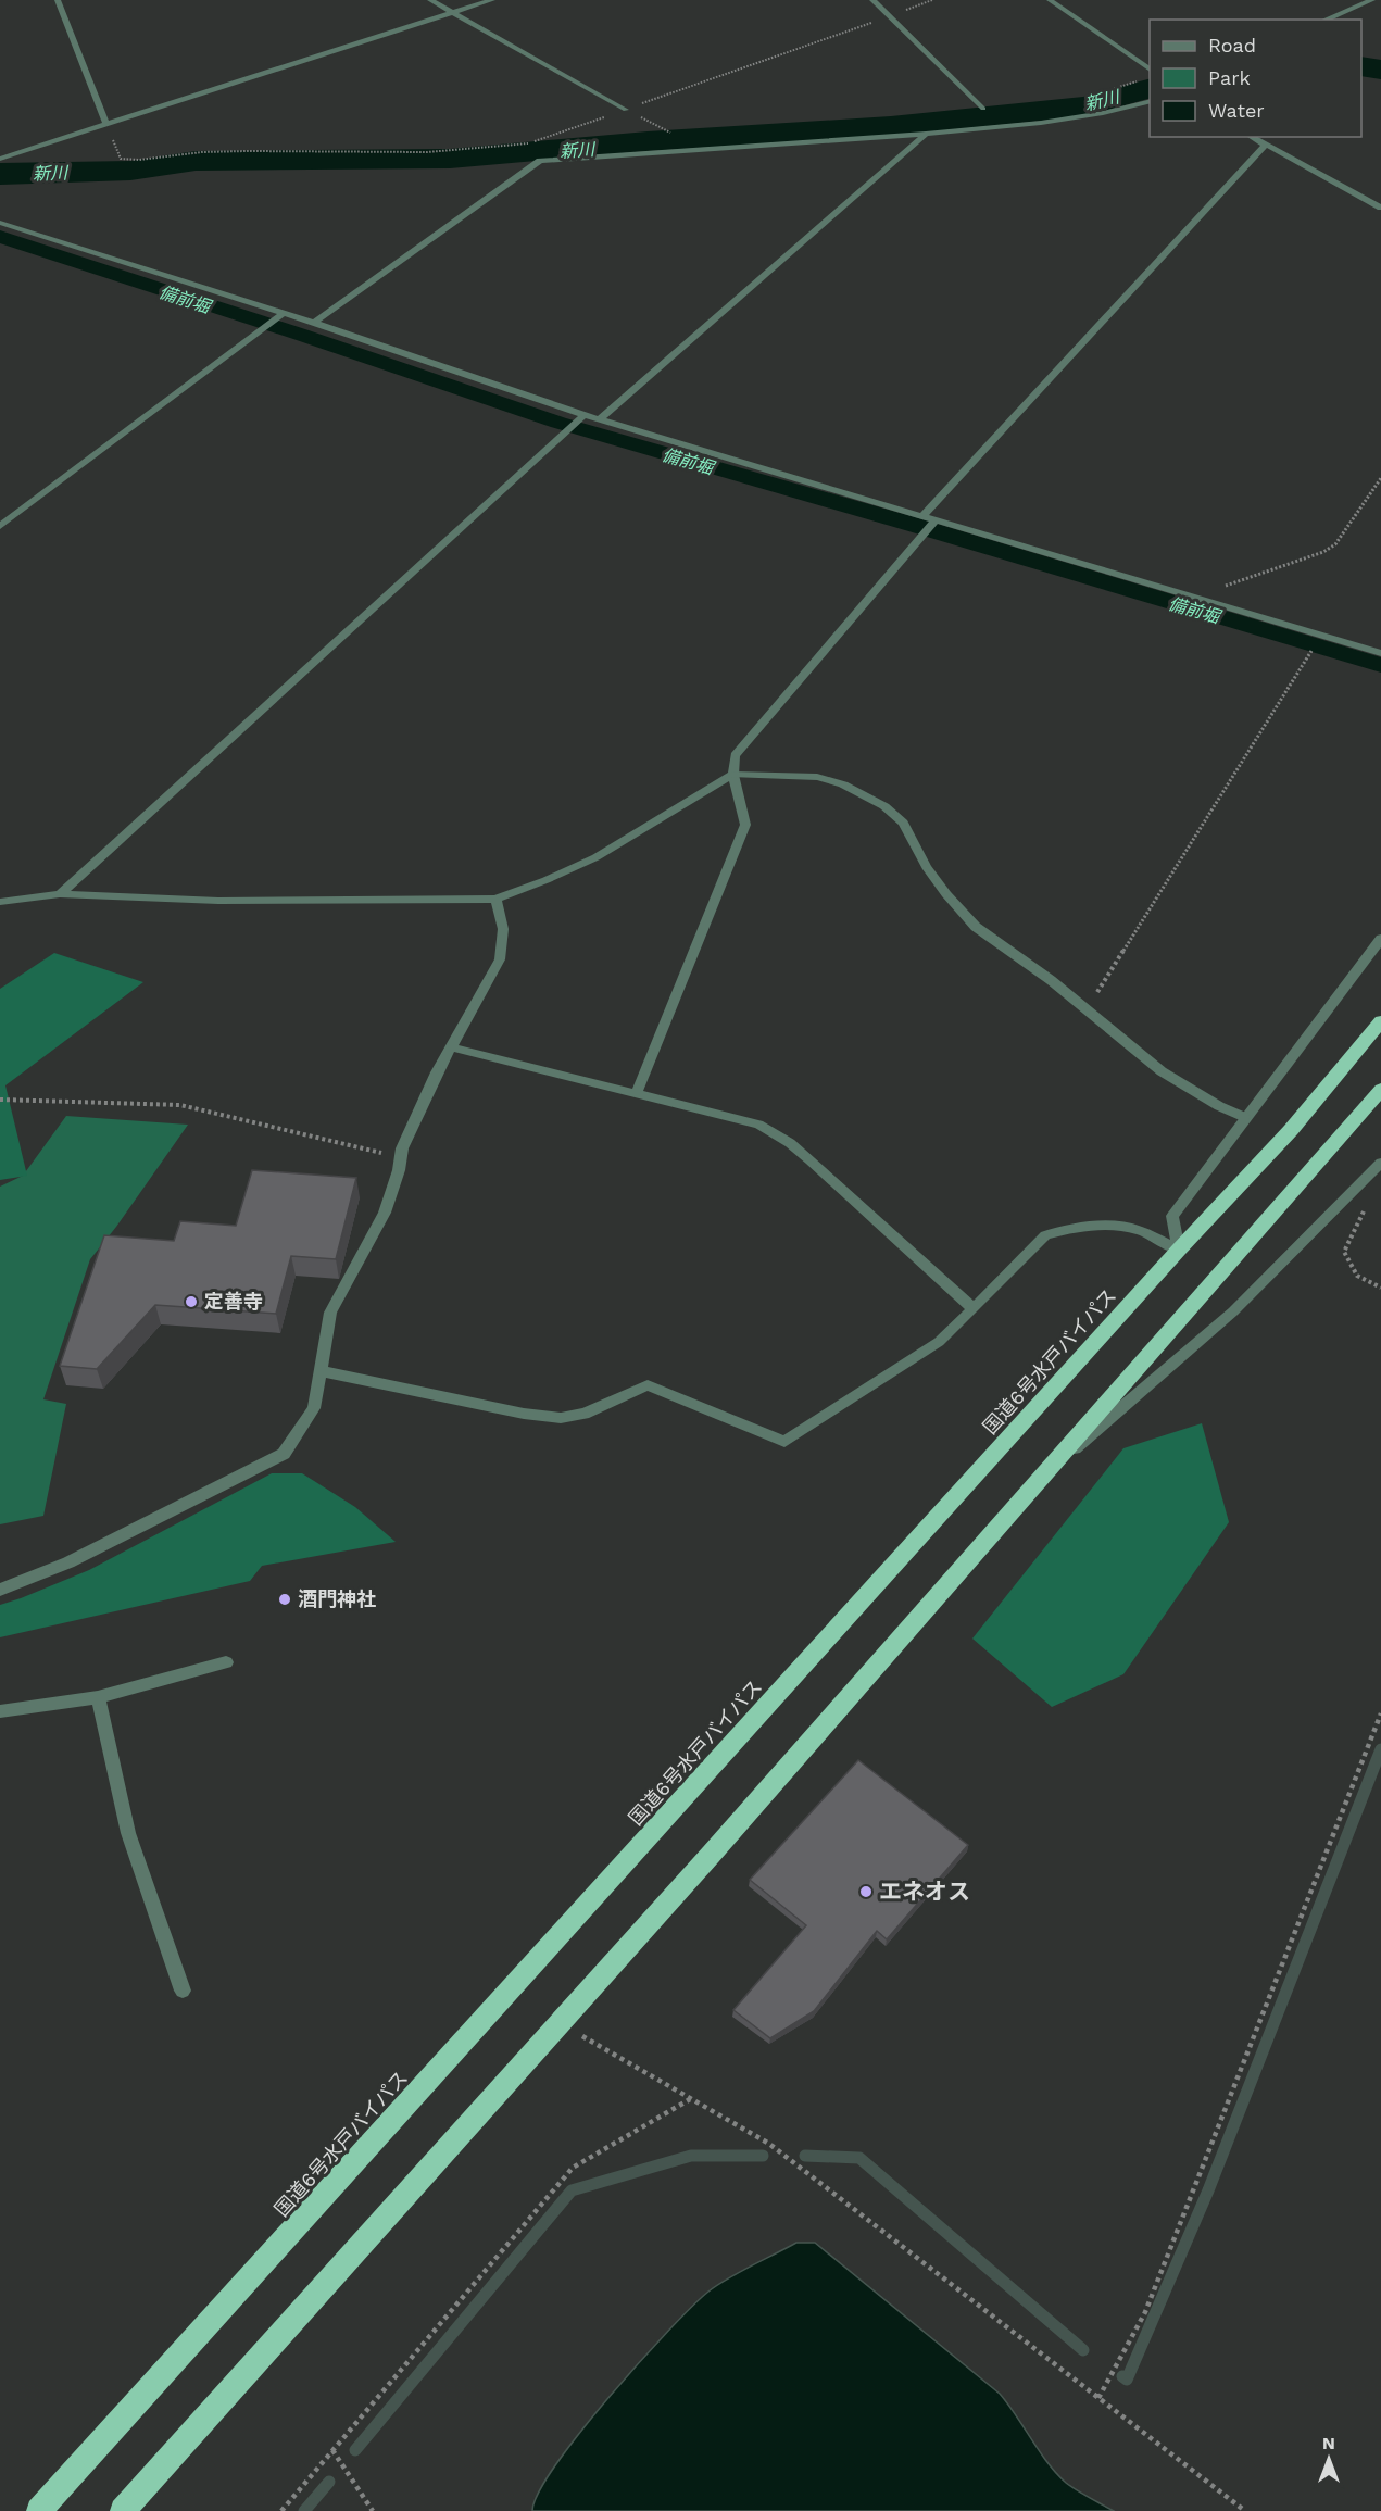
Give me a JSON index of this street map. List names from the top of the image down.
{
  "streets": {
    "highway": ["国道6号水戸バイパス"]
  },
  "water": ["新川", "備前堀"],
  "places": ["定善寺", "酒門神社", "エネオス"],
  "legend": ["Road", "Park", "Water"],
  "north": "top"
}
